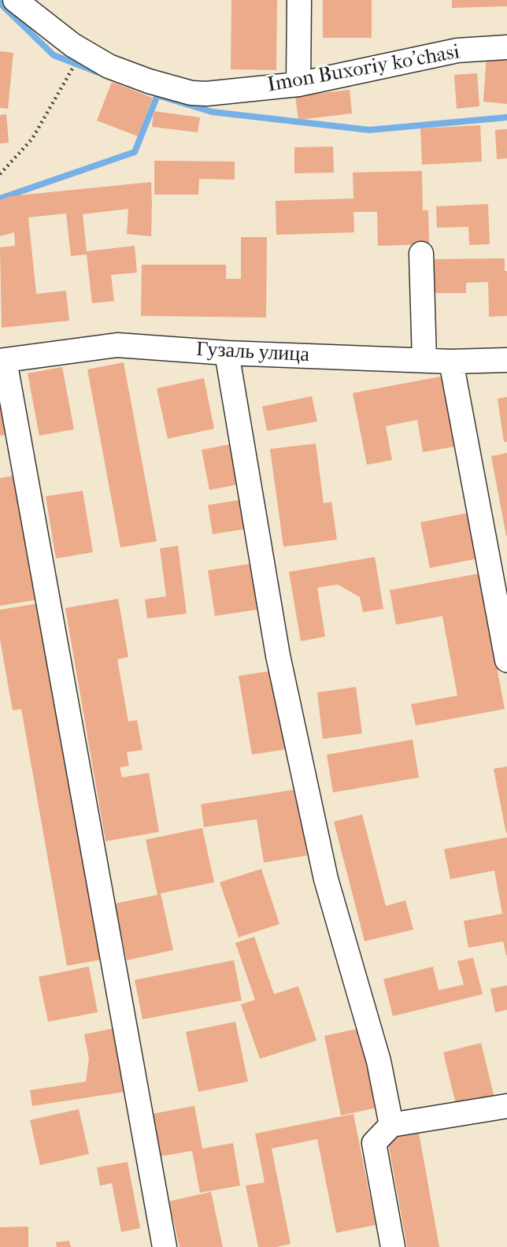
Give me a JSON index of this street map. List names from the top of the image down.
{
  "streets": {
    "street": ["Imon Buxoriy ko'chasi", "Гузаль улица"]
  }
}
